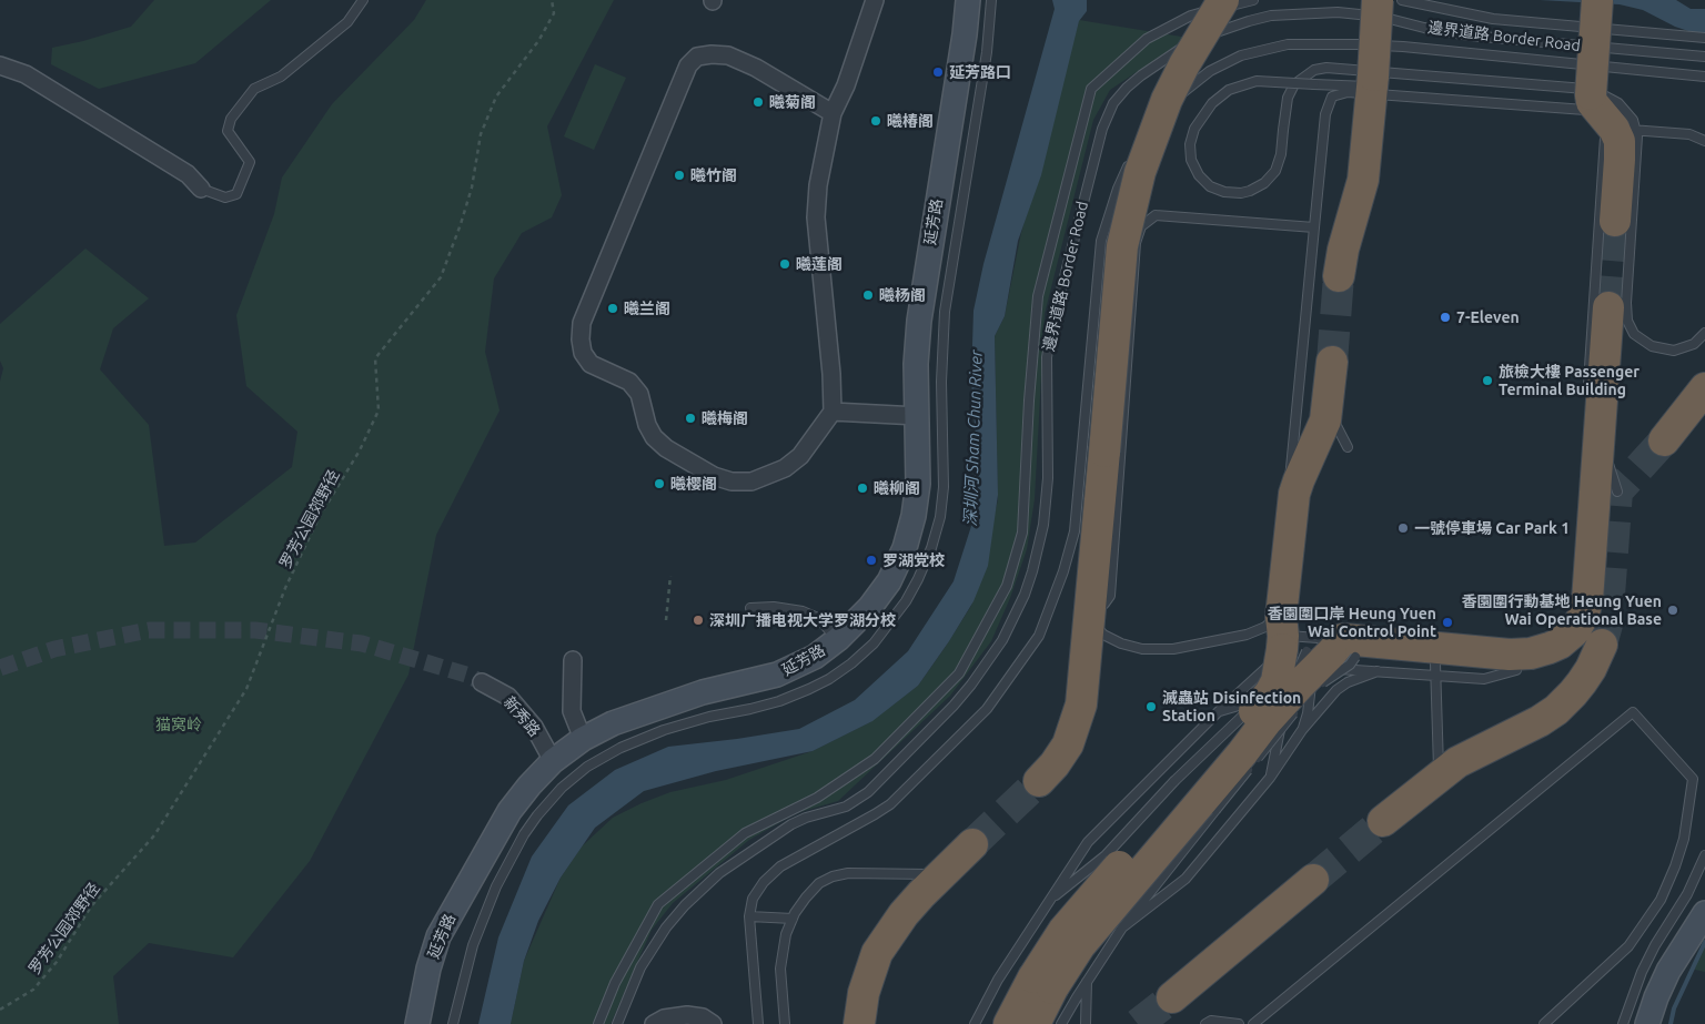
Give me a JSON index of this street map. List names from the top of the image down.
{
  "streets": {
    "main road": ["延芳路"],
    "street": ["新秀路"],
    "lane": ["邊界道路 Border Road"],
    "path": ["罗芳公园郊野径"]
  },
  "crossings": [
    ["延芳路", "新秀路"]
  ],
  "water": ["深圳河 Sham Chun River"],
  "parks": ["猫窝岭"],
  "places": [
    "延芳路口",
    "曦菊阁",
    "曦椿阁",
    "曦竹阁",
    "曦莲阁",
    "曦杨阁",
    "曦兰阁",
    "7-Eleven",
    "旅檢大樓 Passenger Terminal Building",
    "曦梅阁",
    "曦樱阁",
    "曦柳阁",
    "一號停車場 Car Park 1",
    "罗湖党校",
    "香園圍行動基地 Heung Yuen Wai Operational Base",
    "深圳广播电视大学罗湖分校",
    "香園圍口岸 Heung Yuen Wai Control Point",
    "滅蟲站 Disinfection Station"
  ]
}
